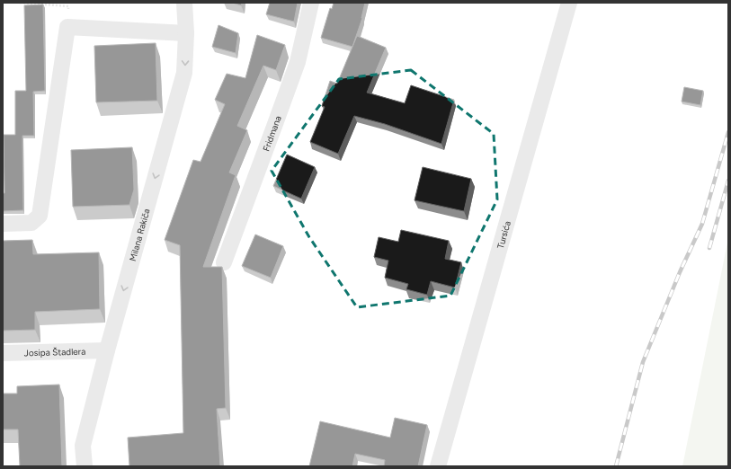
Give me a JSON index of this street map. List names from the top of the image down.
{
  "streets": {
    "street": [
      "Fridmana",
      "Tursića",
      "Milana Rakiča",
      "Josipa Štadlera"
    ]
  },
  "crossings": [
    ["Milana Rakiča", "Josipa Štadlera"]
  ],
  "one_way": ["Milana Rakiča"]
}
